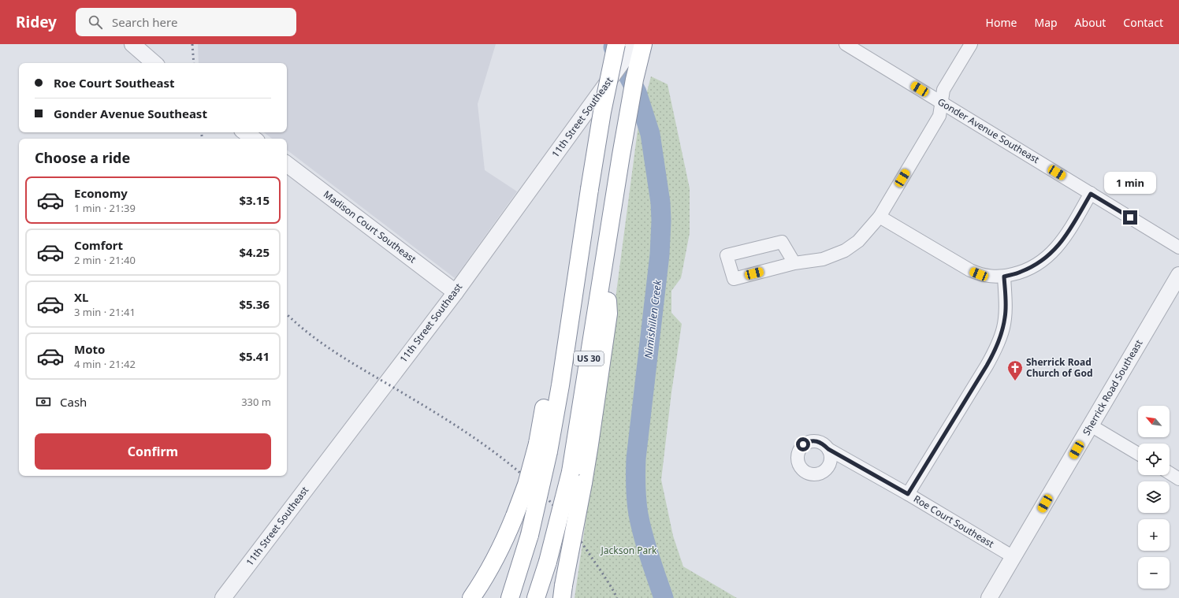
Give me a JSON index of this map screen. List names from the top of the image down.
{
  "streets": {
    "highway": ["US 30"],
    "street": [
      "11th Street Southeast",
      "Gonder Avenue Southeast",
      "Madison Court Southeast",
      "Sherrick Road Southeast",
      "Roe Court Southeast"
    ]
  },
  "crossings": [
    ["11th Street Southeast", "Madison Court Southeast"],
    ["Sherrick Road Southeast", "Roe Court Southeast"]
  ],
  "water": ["Nimishillen Creek"],
  "parks": ["Jackson Park"],
  "places": {
    "church": ["Sherrick Road Church of God"]
  },
  "north": "top left",
  "page": {
    "header": "Ridey",
    "search": "Search here",
    "nav": [
      "Home",
      "Map",
      "About",
      "Contact"
    ],
    "banner": ["Roe Court Southeast", "Gonder Avenue Southeast"],
    "heading": "Choose a ride",
    "bubble": "1 min",
    "list": [
      {
        "name": "Economy",
        "note": "1 min · 21:39",
        "value": "$3.15"
      },
      {
        "name": "Comfort",
        "note": "2 min · 21:40",
        "value": "$4.25"
      },
      {
        "name": "XL",
        "note": "3 min · 21:41",
        "value": "$5.36"
      },
      {
        "name": "Moto",
        "note": "4 min · 21:42",
        "value": "$5.41"
      }
    ],
    "pay": ["Cash", "330 m"],
    "map_buttons": ["+", "−"],
    "buttons": "Confirm"
  }
}
